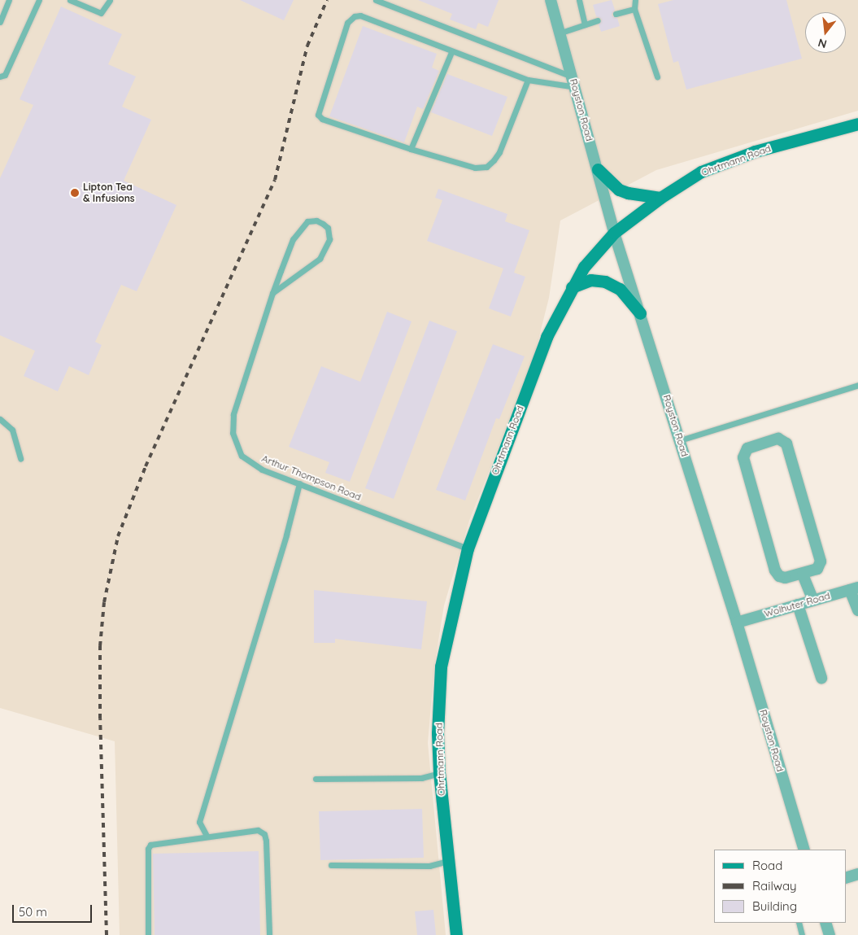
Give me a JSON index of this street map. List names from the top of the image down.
{
  "streets": {
    "main road": ["Ohrtmann Road"],
    "street": ["Royston Road", "Wolhuter Road"],
    "lane": ["Arthur Thompson Road"]
  },
  "crossings": [
    ["Royston Road", "Ohrtmann Road"],
    ["Royston Road", "Wolhuter Road"],
    ["Ohrtmann Road", "Arthur Thompson Road"]
  ],
  "places": ["Lipton Tea & Infusions"],
  "legend": ["Road", "Railway", "Building"],
  "scale_bar": "50 m",
  "north": "bottom"
}
